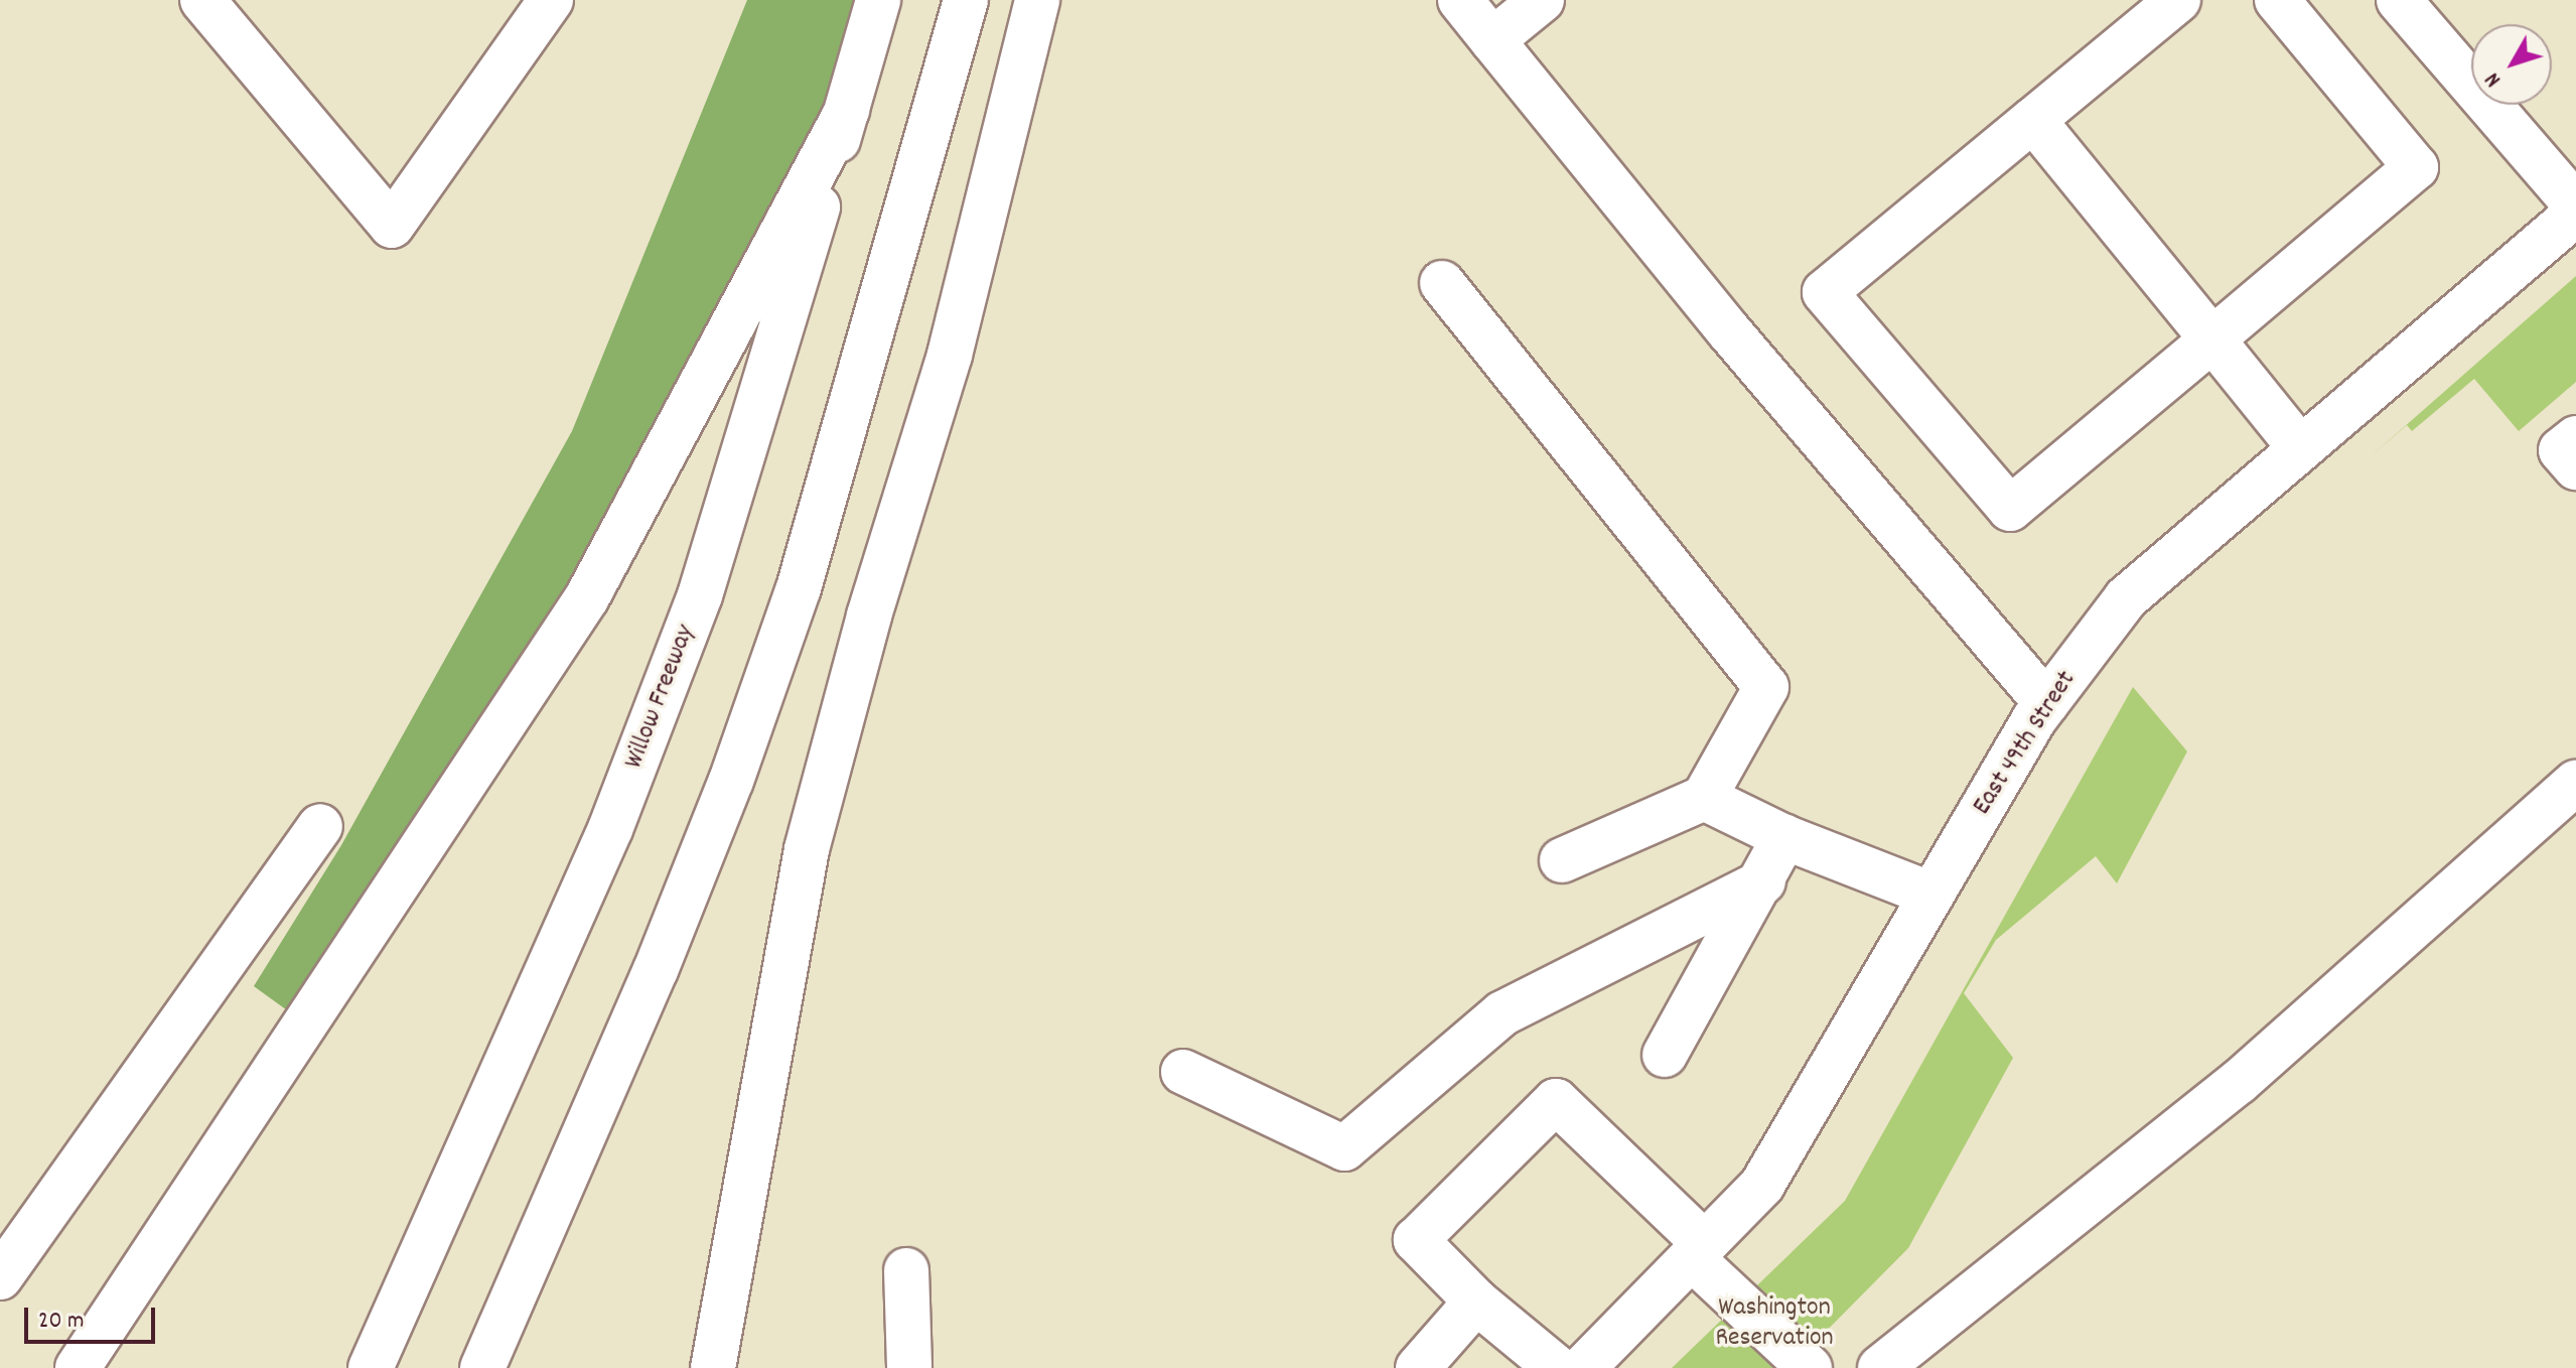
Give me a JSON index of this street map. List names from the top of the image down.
{
  "streets": {
    "main road": ["Willow Freeway", "East 49th Street"]
  },
  "parks": ["Washington Reservation"],
  "scale_bar": "20 m",
  "north": "bottom left"
}
